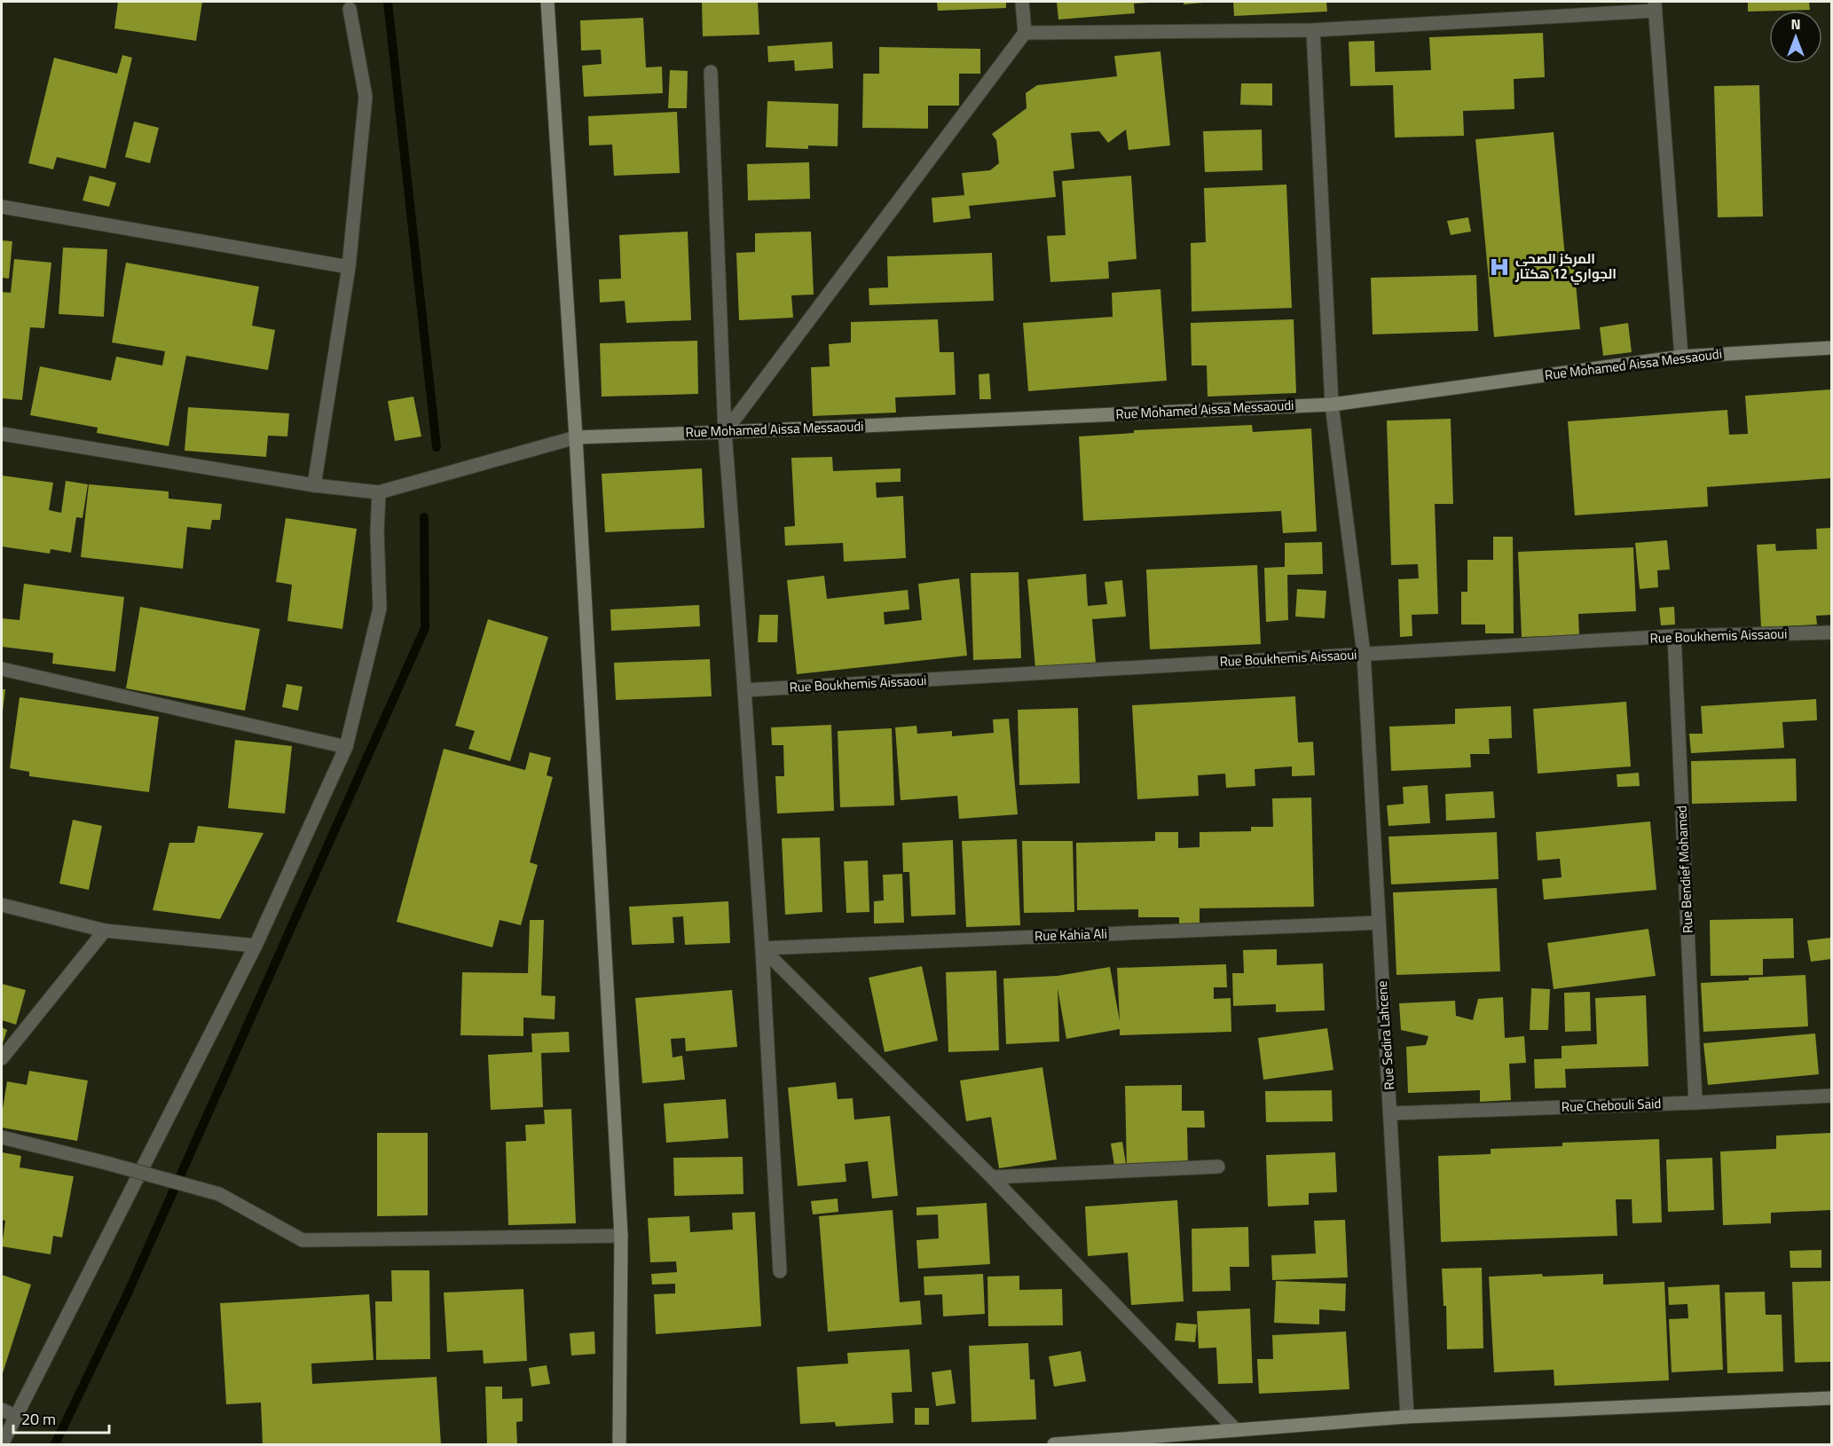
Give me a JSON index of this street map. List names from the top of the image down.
{
  "streets": {
    "street": [
      "Rue Mohamed Aissa Messaoudi",
      "Rue Boukhemis Aissaoui",
      "Rue Bendief Mohamed",
      "Rue Kahia Ali",
      "Rue Sedira Lahcene",
      "Rue Chebouli Said"
    ]
  },
  "crossings": [
    ["Rue Mohamed Aissa Messaoudi", "Rue Sedira Lahcene"],
    ["Rue Boukhemis Aissaoui", "Rue Bendief Mohamed"],
    ["Rue Boukhemis Aissaoui", "Rue Sedira Lahcene"],
    ["Rue Bendief Mohamed", "Rue Chebouli Said"],
    ["Rue Kahia Ali", "Rue Sedira Lahcene"],
    ["Rue Sedira Lahcene", "Rue Chebouli Said"]
  ],
  "places": {
    "hospital": ["المركز الصحي الجواري 12 هكتار"]
  },
  "scale_bar": "20 m",
  "north": "top"
}
